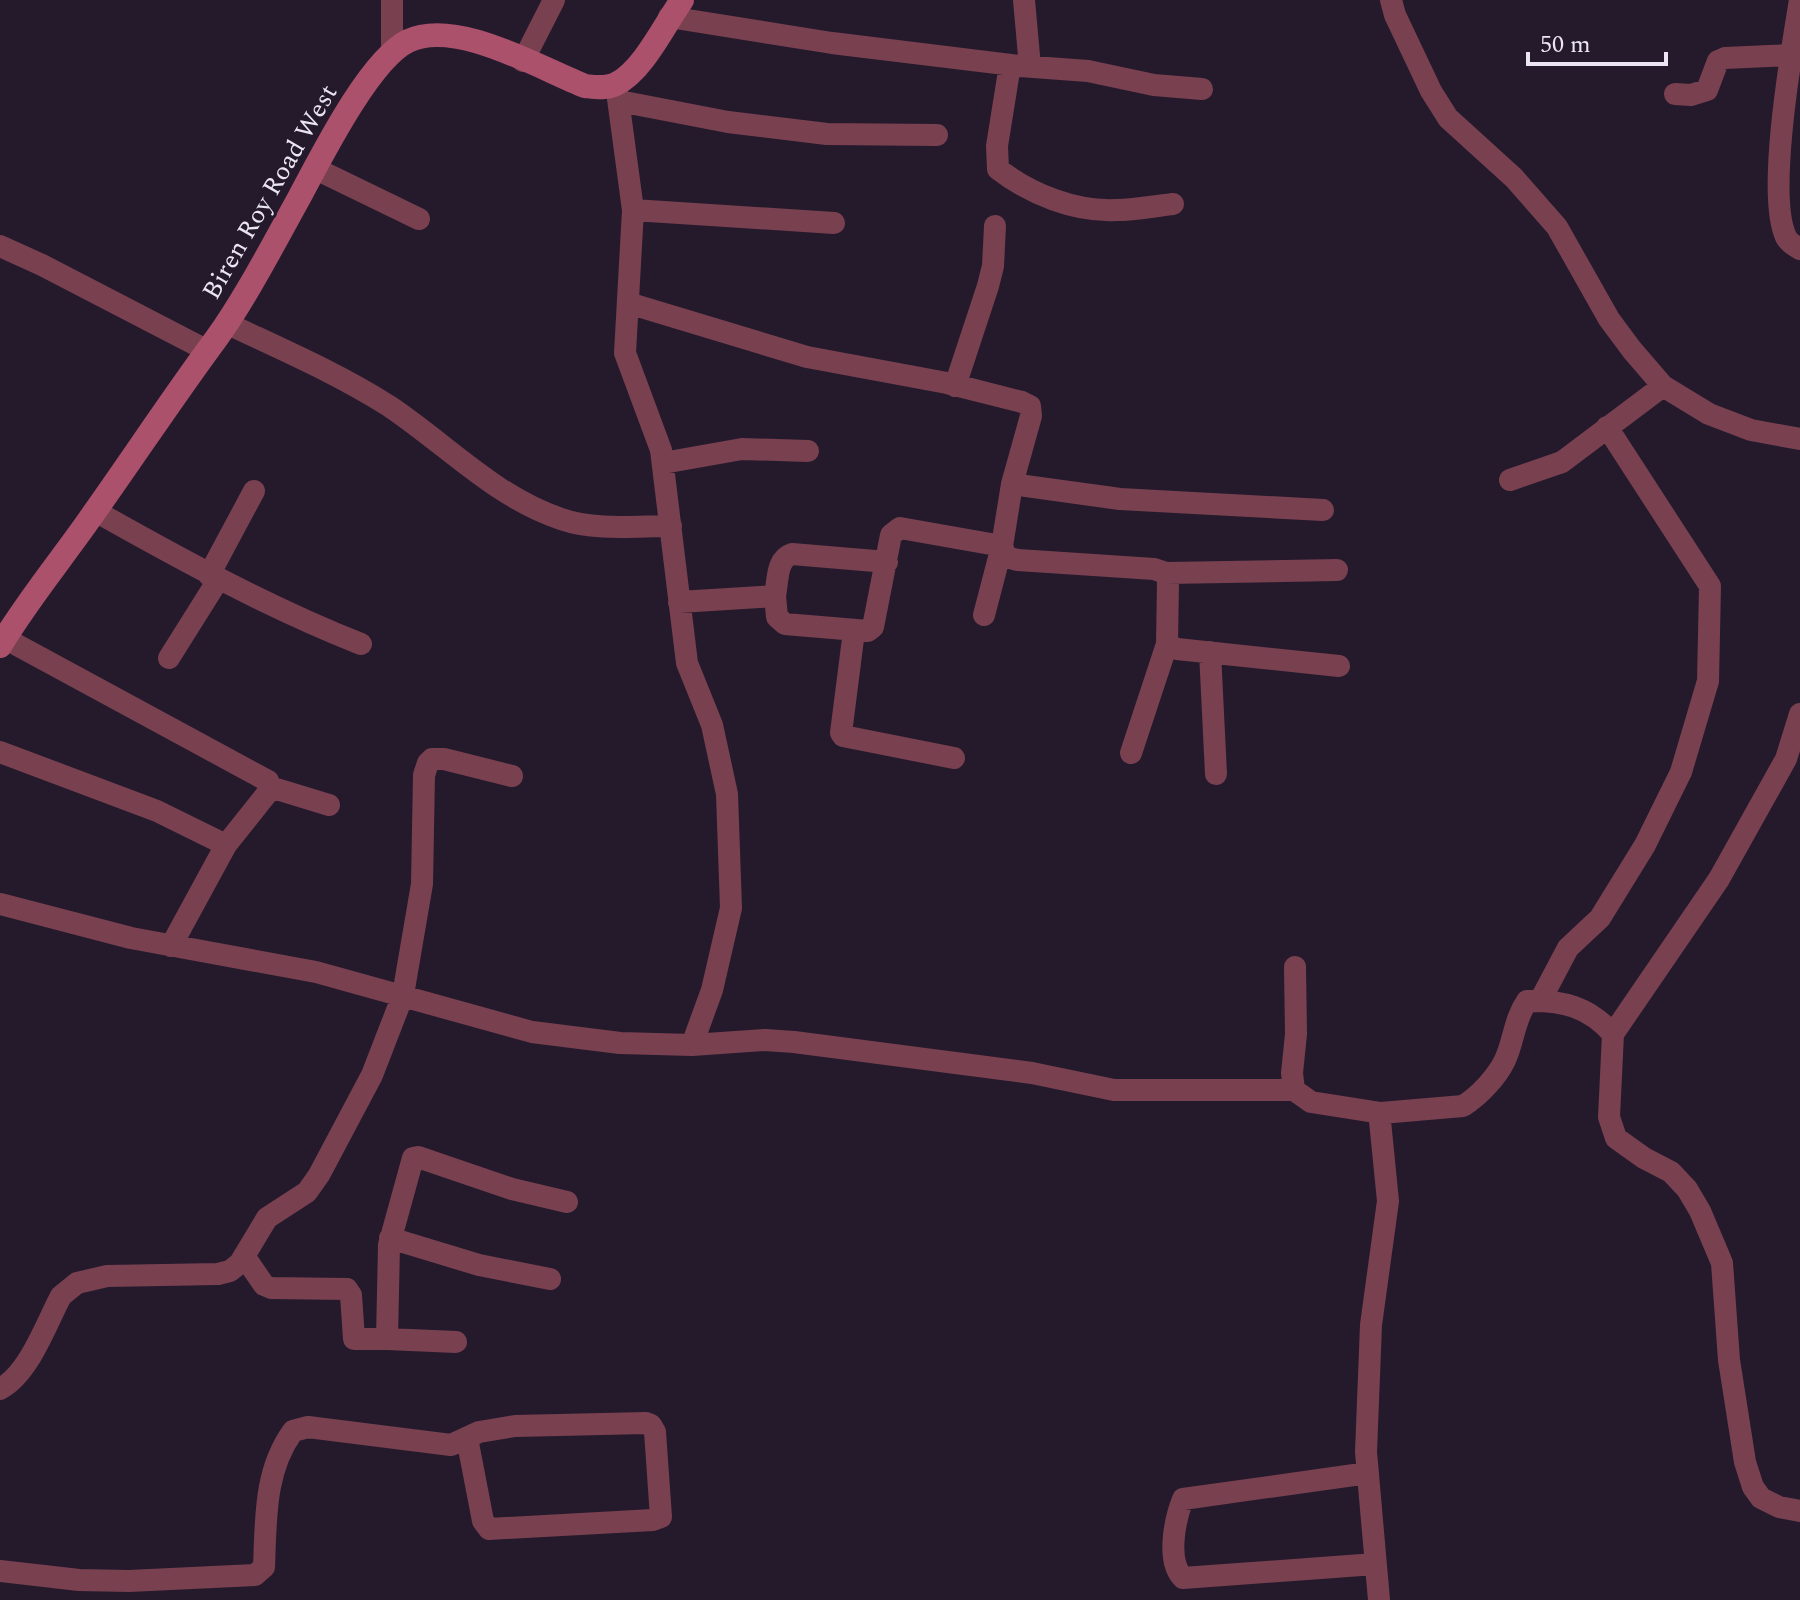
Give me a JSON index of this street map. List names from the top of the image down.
{
  "streets": {
    "main road": ["Biren Roy Road West"]
  },
  "scale_bar": "50 m"
}
